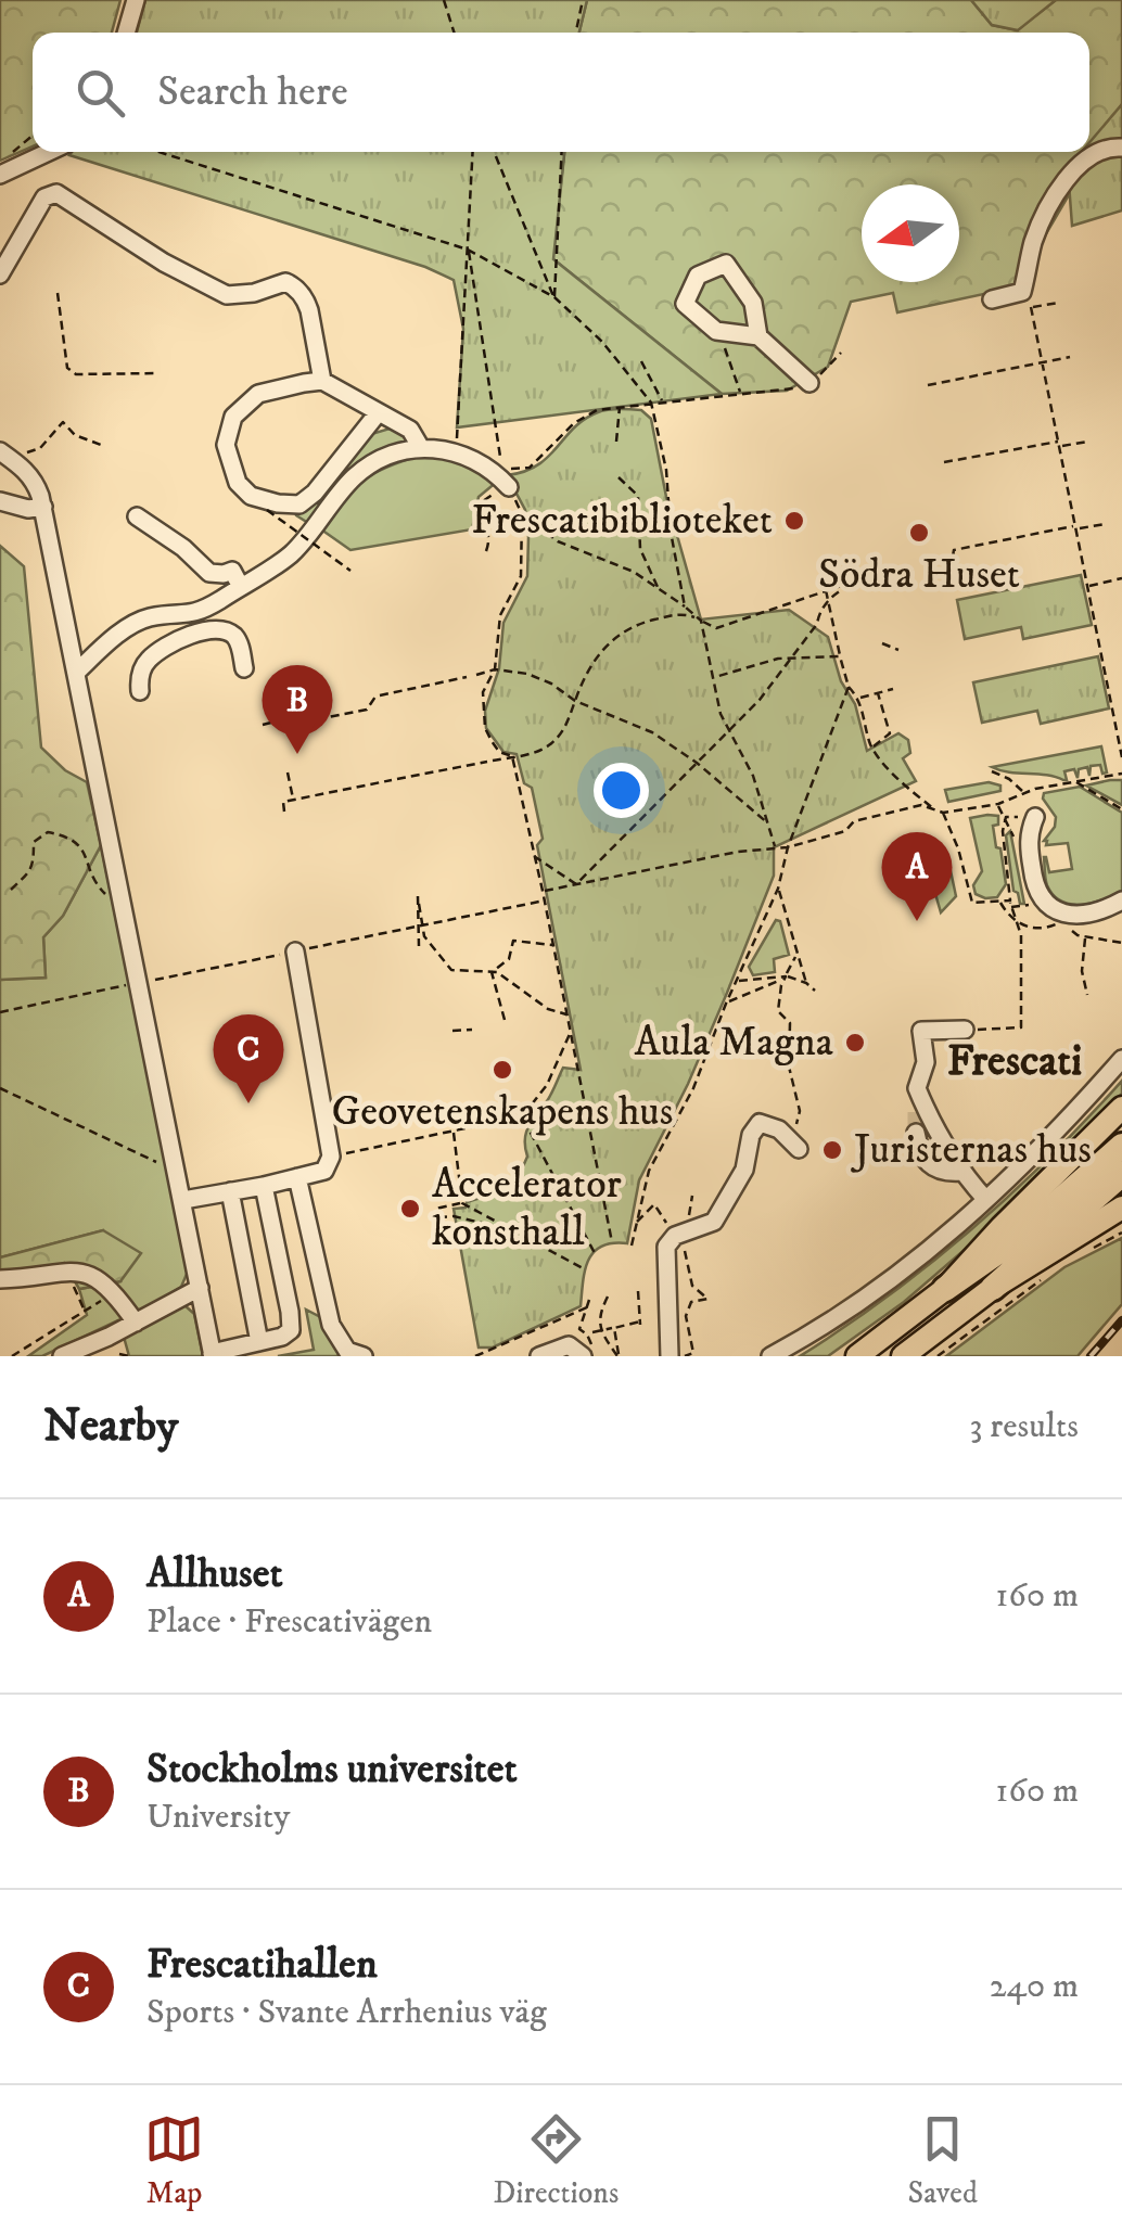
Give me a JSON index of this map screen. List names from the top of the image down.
{
  "districts": ["Frescati"],
  "places": [
    "Frescatibiblioteket",
    "Södra Huset",
    "Aula Magna",
    "Geovetenskapens hus",
    "Juristernas hus",
    "Accelerator konsthall"
  ],
  "north": "left",
  "page": {
    "search": "Search here",
    "pins": ["B", "A", "C"],
    "heading": ["Nearby", "3 results"],
    "list": [
      {
        "mark": "A",
        "name": "Allhuset",
        "note": "Place · Frescativägen",
        "value": "160 m"
      },
      {
        "mark": "B",
        "name": "Stockholms universitet",
        "note": "University",
        "value": "160 m"
      },
      {
        "mark": "C",
        "name": "Frescatihallen",
        "note": "Sports · Svante Arrhenius väg",
        "value": "240 m"
      }
    ],
    "nav": ["Map", "Directions", "Saved"]
  }
}
